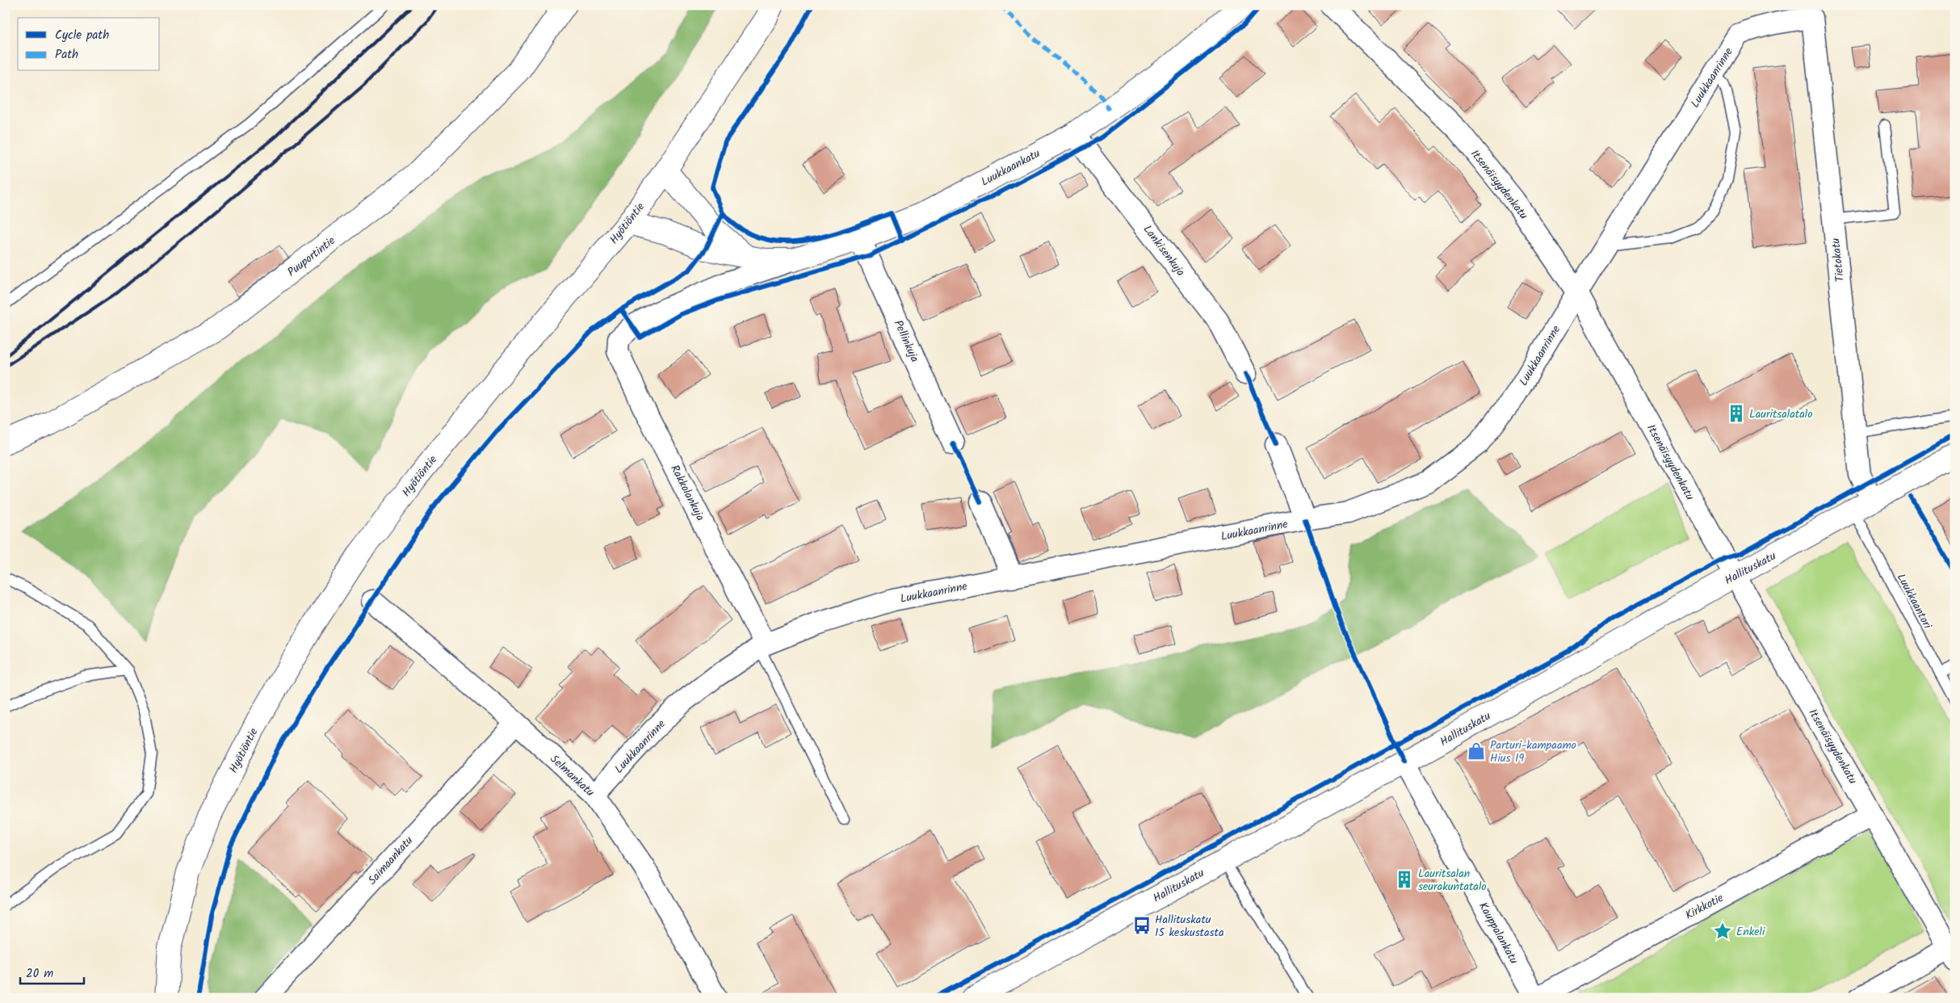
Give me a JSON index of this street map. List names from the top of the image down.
{
  "streets": {
    "street": [
      "Luukkaanrinne",
      "Luukkaankatu",
      "Itsenäisyydenkatu",
      "Hyötiöntie",
      "Lankisenkuja",
      "Puuportintie",
      "Tietokatu",
      "Pellinkuja",
      "Rakkolankuja",
      "Hallituskatu",
      "Selmankatu",
      "Saimaankatu",
      "Kirkkotie",
      "Kauppalankatu"
    ],
    "lane": ["Luukkaantori"]
  },
  "crossings": [
    ["Luukkaanrinne", "Itsenäisyydenkatu"],
    ["Luukkaanrinne", "Tietokatu"],
    ["Luukkaanrinne", "Rakkolankuja"],
    ["Luukkaanrinne", "Selmankatu"],
    ["Luukkaankatu", "Hyötiöntie"],
    ["Luukkaankatu", "Lankisenkuja"],
    ["Luukkaankatu", "Pellinkuja"],
    ["Luukkaankatu", "Rakkolankuja"],
    ["Itsenäisyydenkatu", "Hallituskatu"],
    ["Itsenäisyydenkatu", "Kirkkotie"],
    ["Tietokatu", "Hallituskatu"],
    ["Tietokatu", "Luukkaantori"],
    ["Hallituskatu", "Luukkaantori"],
    ["Hallituskatu", "Kauppalankatu"],
    ["Selmankatu", "Saimaankatu"],
    ["Kirkkotie", "Kauppalankatu"]
  ],
  "places": {
    "building": ["Lauritsalatalo", "Lauritsalan seurakuntatalo"],
    "shop": ["Parturi-kampaamo Hius 19"],
    "bus stop": ["Hallituskatu 15 keskustasta"],
    "place": ["Enkeli"]
  },
  "legend": ["Cycle path", "Path"],
  "scale_bar": "20 m"
}
